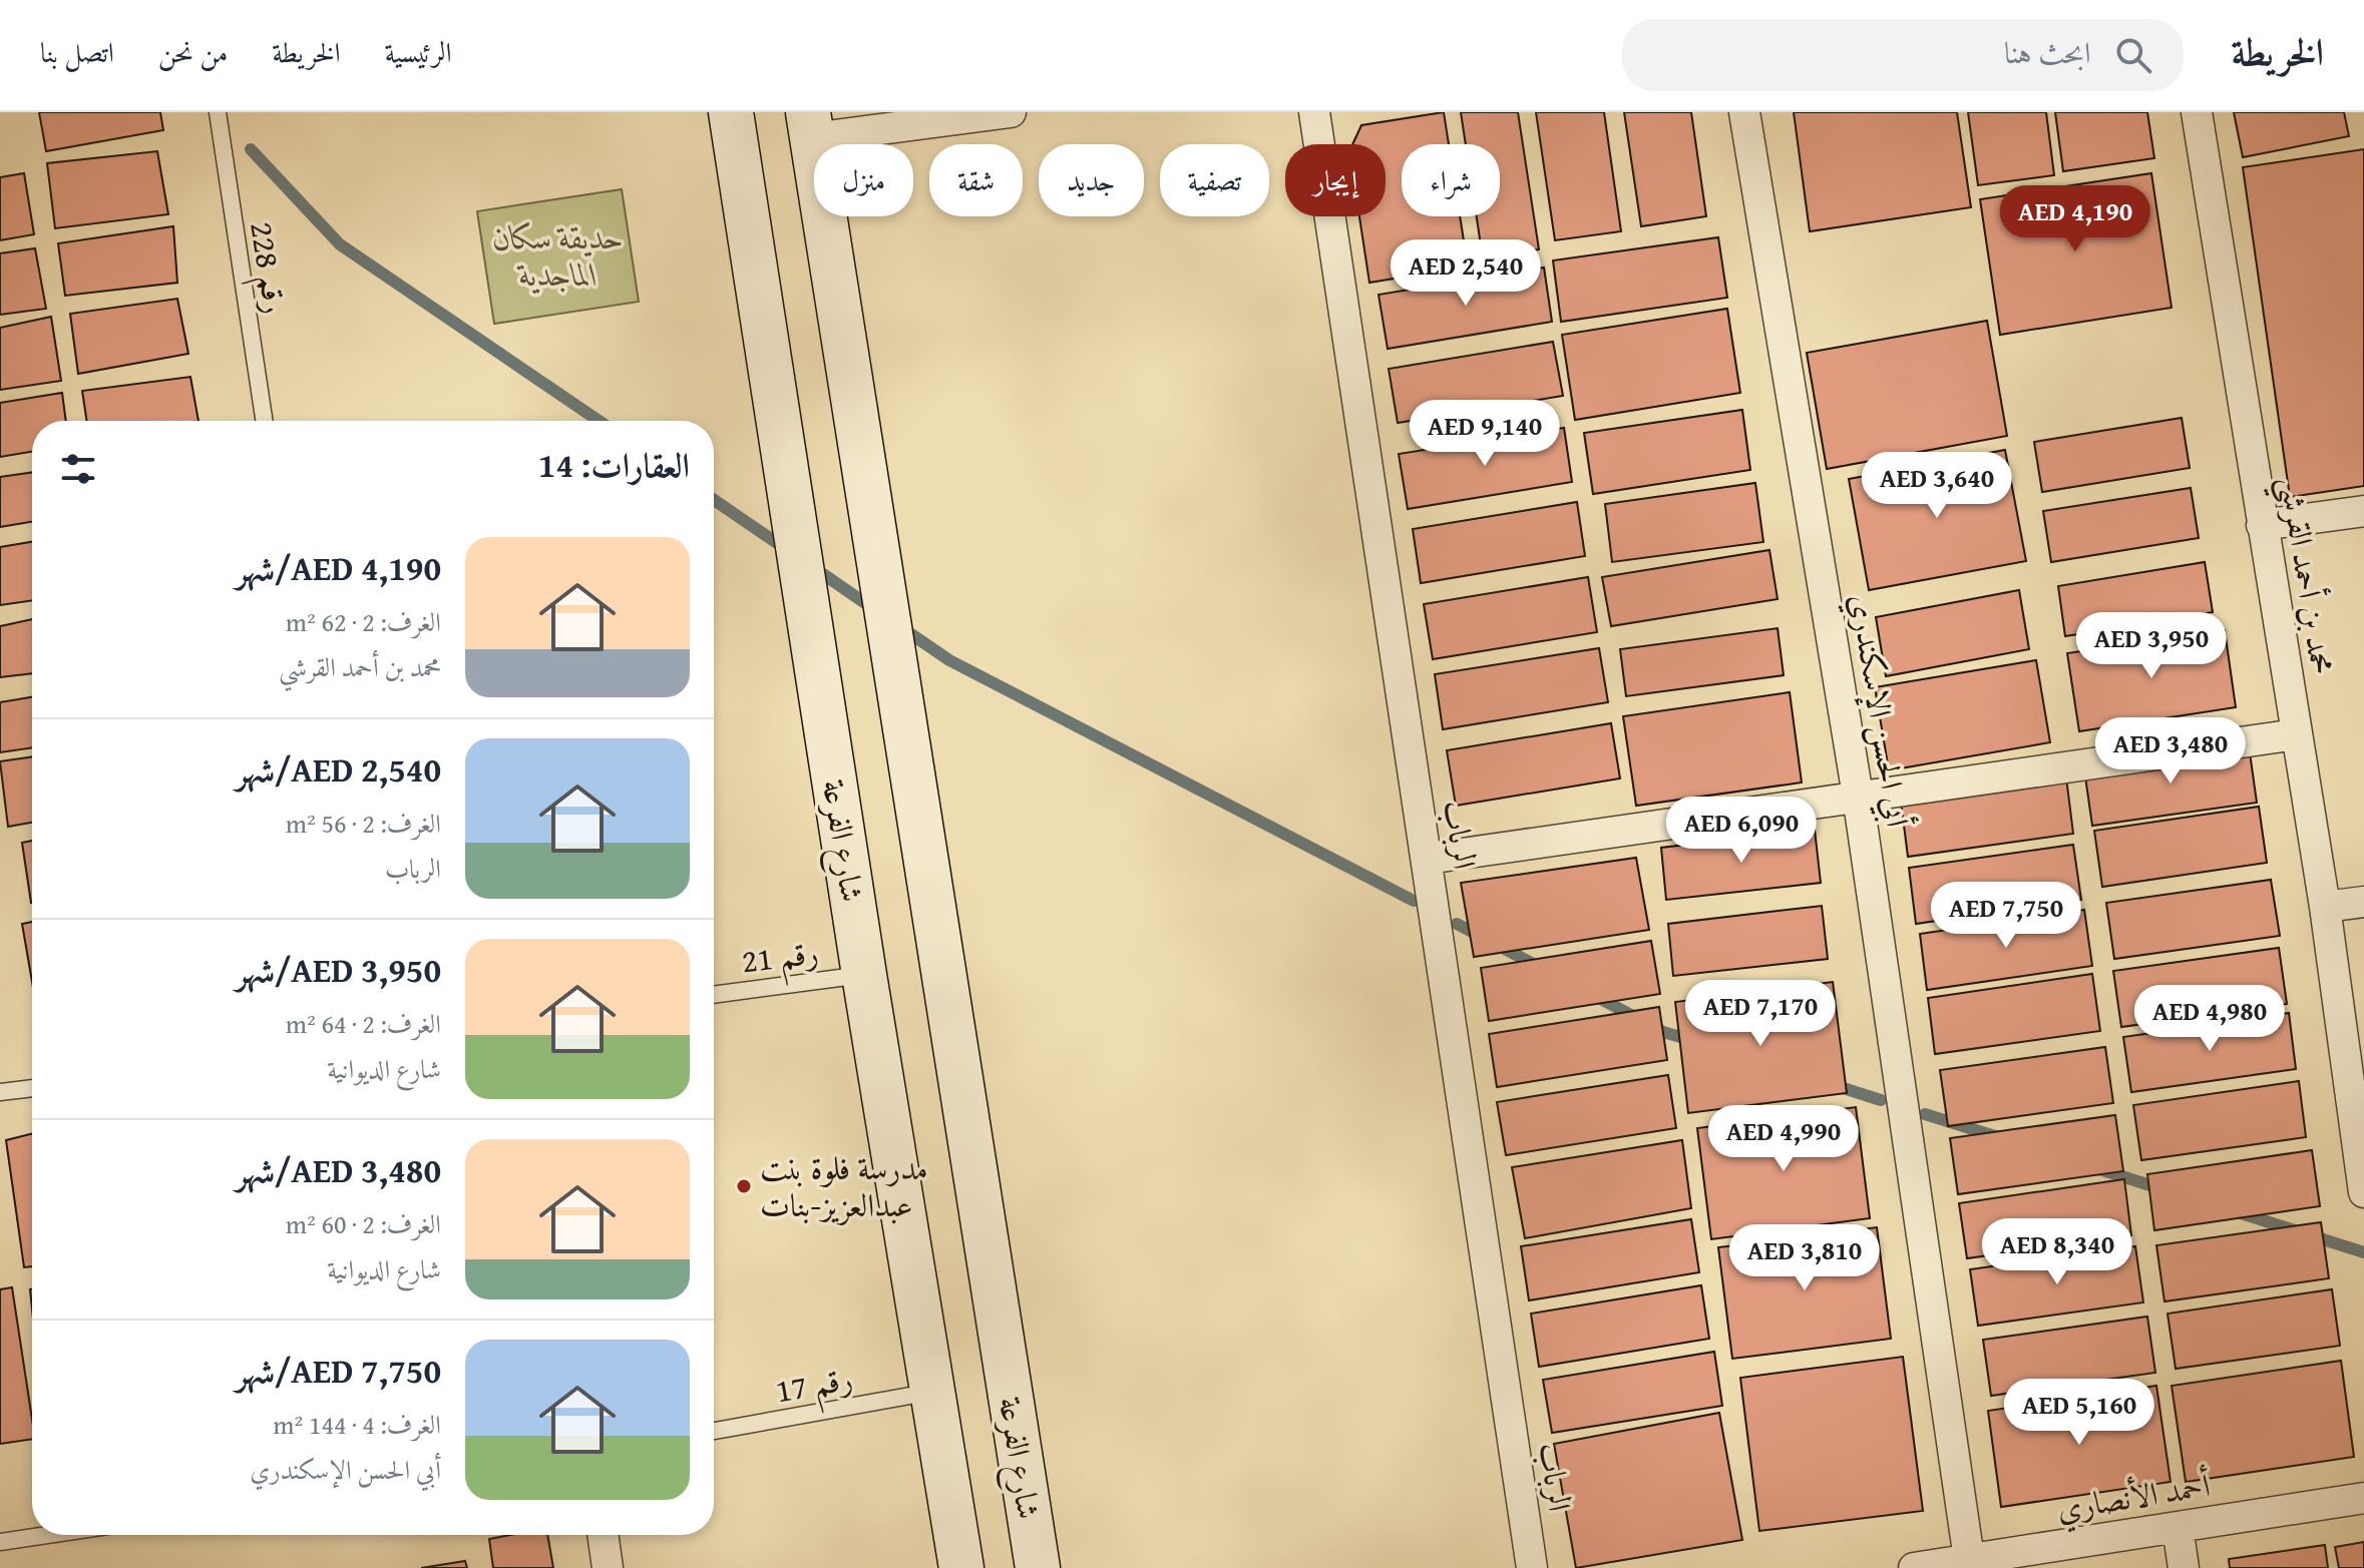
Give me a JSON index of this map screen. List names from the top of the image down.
{
  "streets": {
    "street": [
      "محمد بن أحمد القرشي",
      "أبي الحسن الإسكندري",
      "الرباب",
      "شارع الفرعة",
      "أحمد الأنصاري"
    ],
    "lane": ["رقم 228", "رقم 21", "رقم 17"]
  },
  "crossings": [
    ["أبي الحسن الإسكندري", "أحمد الأنصاري"],
    ["شارع الفرعة", "رقم 21"],
    ["شارع الفرعة", "رقم 17"]
  ],
  "parks": ["حديقة سكان الماجدية"],
  "places": ["مدرسة فلوة بنت عبدالعزيز-بنات"],
  "page": {
    "header": "الخريطة",
    "search": "ابحث هنا",
    "nav": [
      "الرئيسية",
      "الخريطة",
      "من نحن",
      "اتصل بنا"
    ],
    "chip": [
      "شراء",
      "إيجار",
      "تصفية",
      "جديد",
      "شقة",
      "منزل"
    ],
    "price": [
      "AED 4,190",
      "AED 2,540",
      "AED 9,140",
      "AED 3,640",
      "AED 3,950",
      "AED 3,480",
      "AED 6,090",
      "AED 7,750",
      "AED 7,170",
      "AED 4,980",
      "AED 4,990",
      "AED 8,340",
      "AED 3,810",
      "AED 5,160"
    ],
    "heading": "العقارات: 14",
    "list": [
      {
        "name": "AED 4,190/شهر",
        "note": "الغرف: 2 · 62 m² · محمد بن أحمد القرشي"
      },
      {
        "name": "AED 2,540/شهر",
        "note": "الغرف: 2 · 56 m² · الرباب"
      },
      {
        "name": "AED 3,950/شهر",
        "note": "الغرف: 2 · 64 m² · شارع الديوانية"
      },
      {
        "name": "AED 3,480/شهر",
        "note": "الغرف: 2 · 60 m² · شارع الديوانية"
      },
      {
        "name": "AED 7,750/شهر",
        "note": "الغرف: 4 · 144 m² · أبي الحسن الإسكندري"
      }
    ]
  }
}
